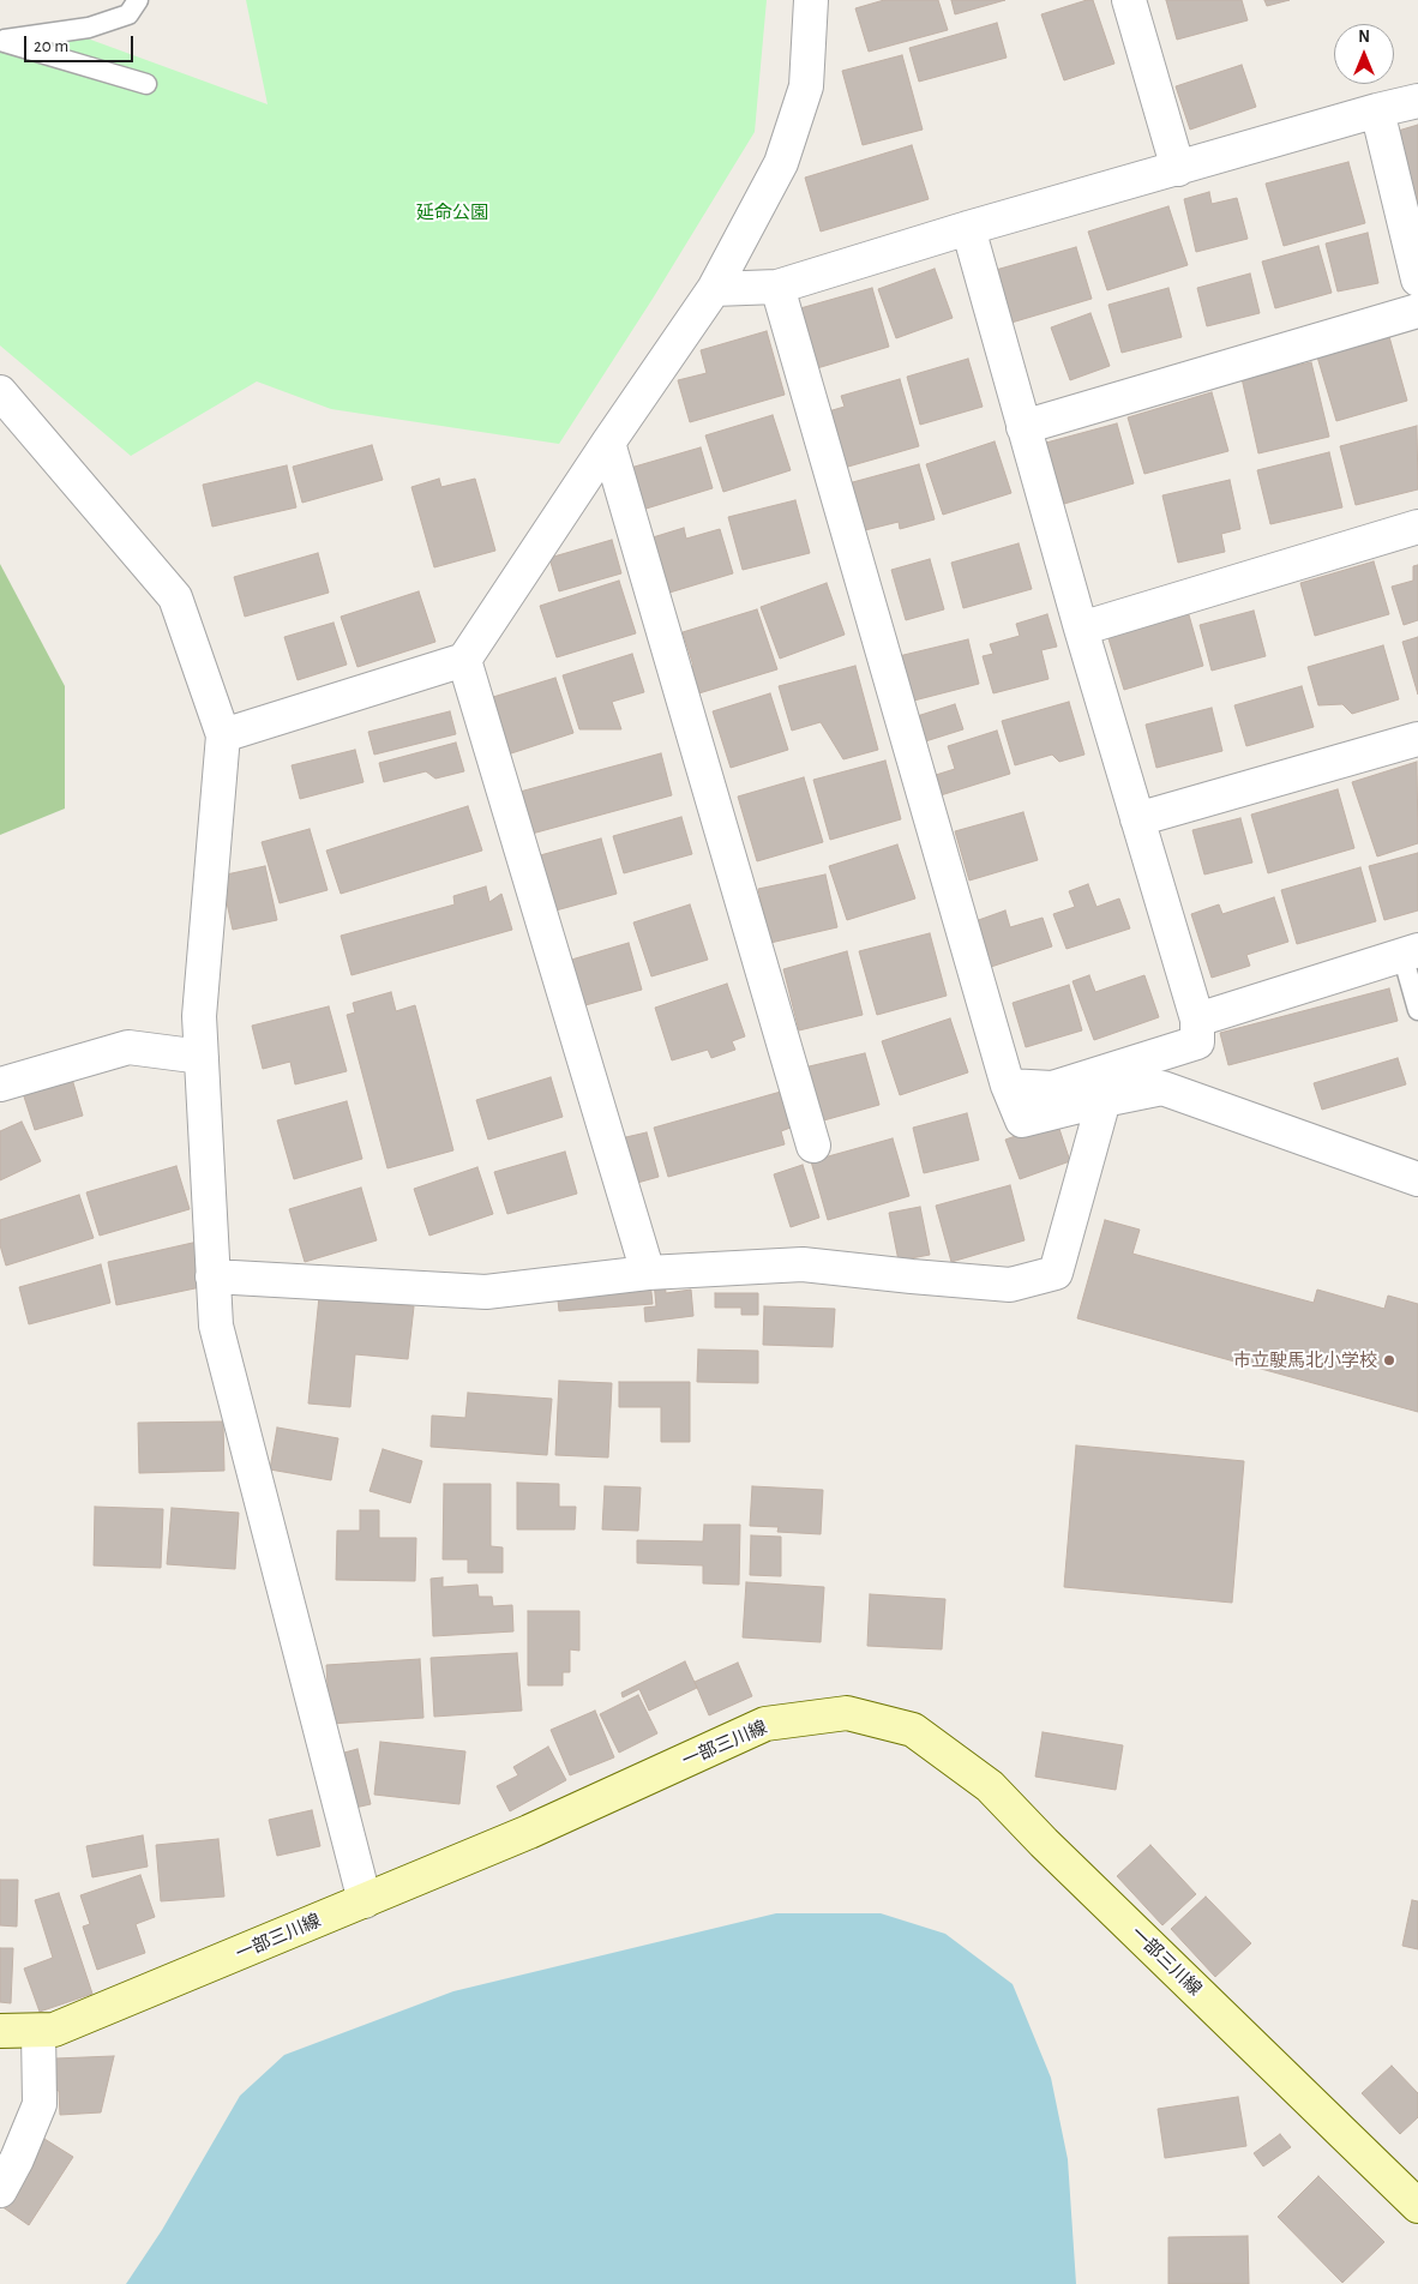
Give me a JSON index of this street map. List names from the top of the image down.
{
  "streets": {
    "main road": ["一部三川線"]
  },
  "parks": ["延命公園"],
  "places": ["市立駛馬北小学校"],
  "scale_bar": "20 m",
  "north": "top"
}
